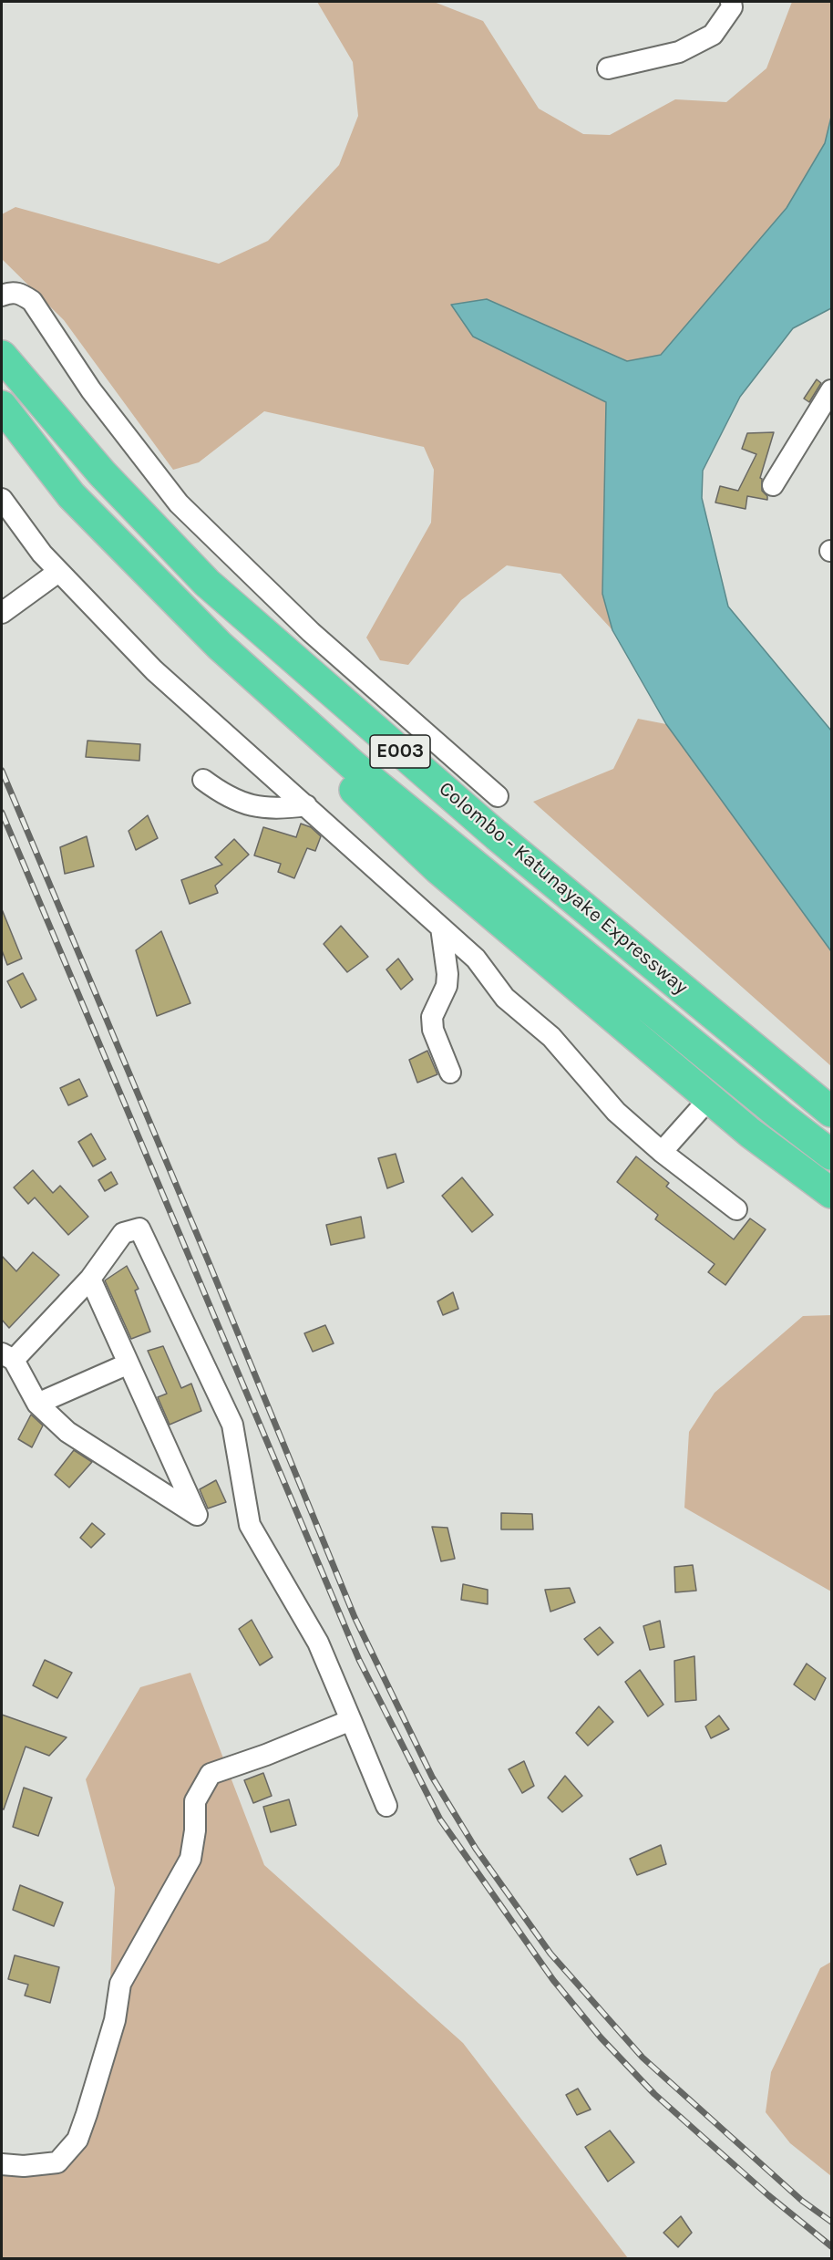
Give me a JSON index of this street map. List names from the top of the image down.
{
  "streets": {
    "highway": ["E003", "Colombo - Katunayake Expressway"]
  }
}
